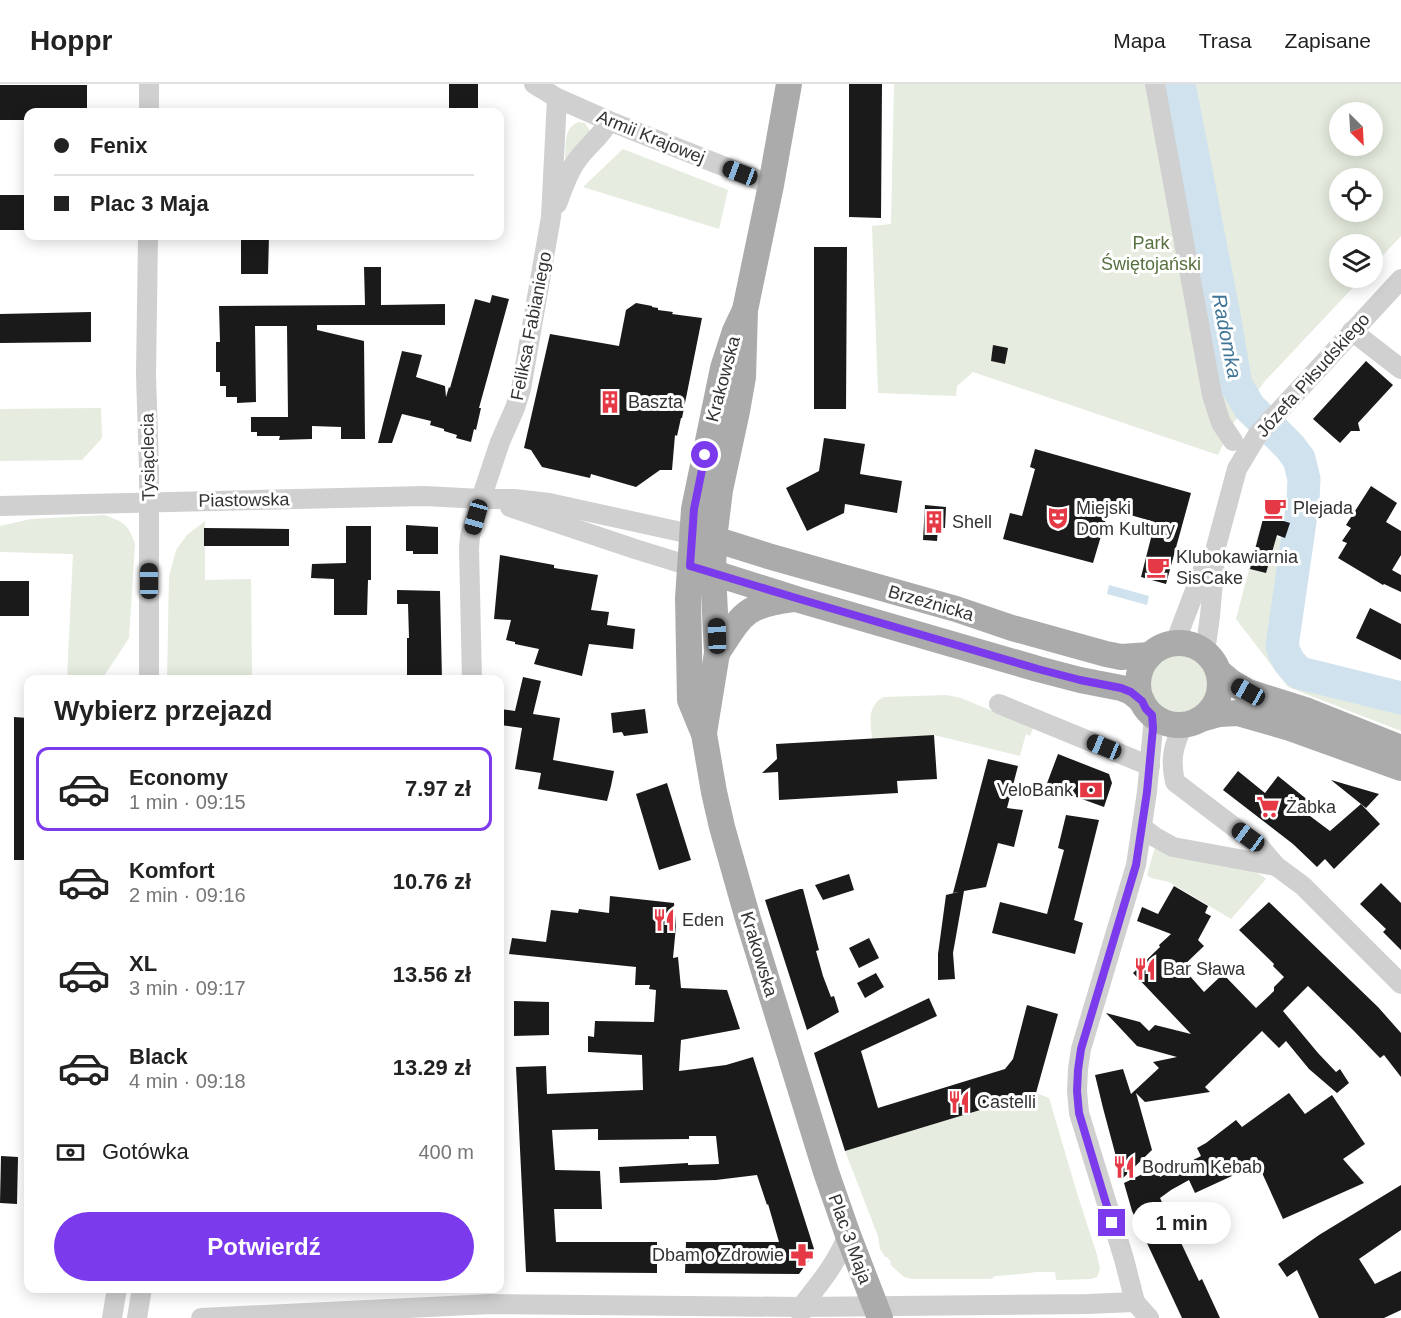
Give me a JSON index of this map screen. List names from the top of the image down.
{
  "streets": {
    "main road": ["Krakowska", "Brzeźnicka", "Plac 3 Maja"],
    "street": [
      "Armii Krajowej",
      "Feliksa Fabianiego",
      "Józefa Piłsudskiego",
      "Tysiąclecia",
      "Piastowska"
    ]
  },
  "crossings": [
    ["Armii Krajowej", "Feliksa Fabianiego"],
    ["Armii Krajowej", "Krakowska"],
    ["Feliksa Fabianiego", "Piastowska"],
    ["Józefa Piłsudskiego", "Brzeźnicka"],
    ["Krakowska", "Piastowska"],
    ["Krakowska", "Brzeźnicka"],
    ["Krakowska", "Plac 3 Maja"],
    ["Tysiąclecia", "Piastowska"],
    ["Piastowska", "Brzeźnicka"]
  ],
  "water": ["Radomka"],
  "parks": ["Park Świętojański"],
  "places": {
    "building": ["Baszta", "Shell"],
    "cafe": ["Plejada", "Klubokawiarnia SisCake"],
    "theatre": ["Miejski Dom Kultury"],
    "bank": ["VeloBank"],
    "supermarket": ["Żabka"],
    "restaurant": [
      "Eden",
      "Bar Sława",
      "Castelli",
      "Bodrum Kebab"
    ],
    "pharmacy": ["Dbam o Zdrowie"]
  },
  "north": "bottom right",
  "page": {
    "header": "Hoppr",
    "nav": ["Mapa", "Trasa", "Zapisane"],
    "banner": ["Fenix", "Plac 3 Maja"],
    "heading": "Wybierz przejazd",
    "list": [
      {
        "name": "Economy",
        "note": "1 min · 09:15",
        "value": "7.97 zł"
      },
      {
        "name": "Komfort",
        "note": "2 min · 09:16",
        "value": "10.76 zł"
      },
      {
        "name": "XL",
        "note": "3 min · 09:17",
        "value": "13.56 zł"
      },
      {
        "name": "Black",
        "note": "4 min · 09:18",
        "value": "13.29 zł"
      }
    ],
    "pay": ["Gotówka", "400 m"],
    "buttons": "Potwierdź",
    "bubble": "1 min"
  }
}
